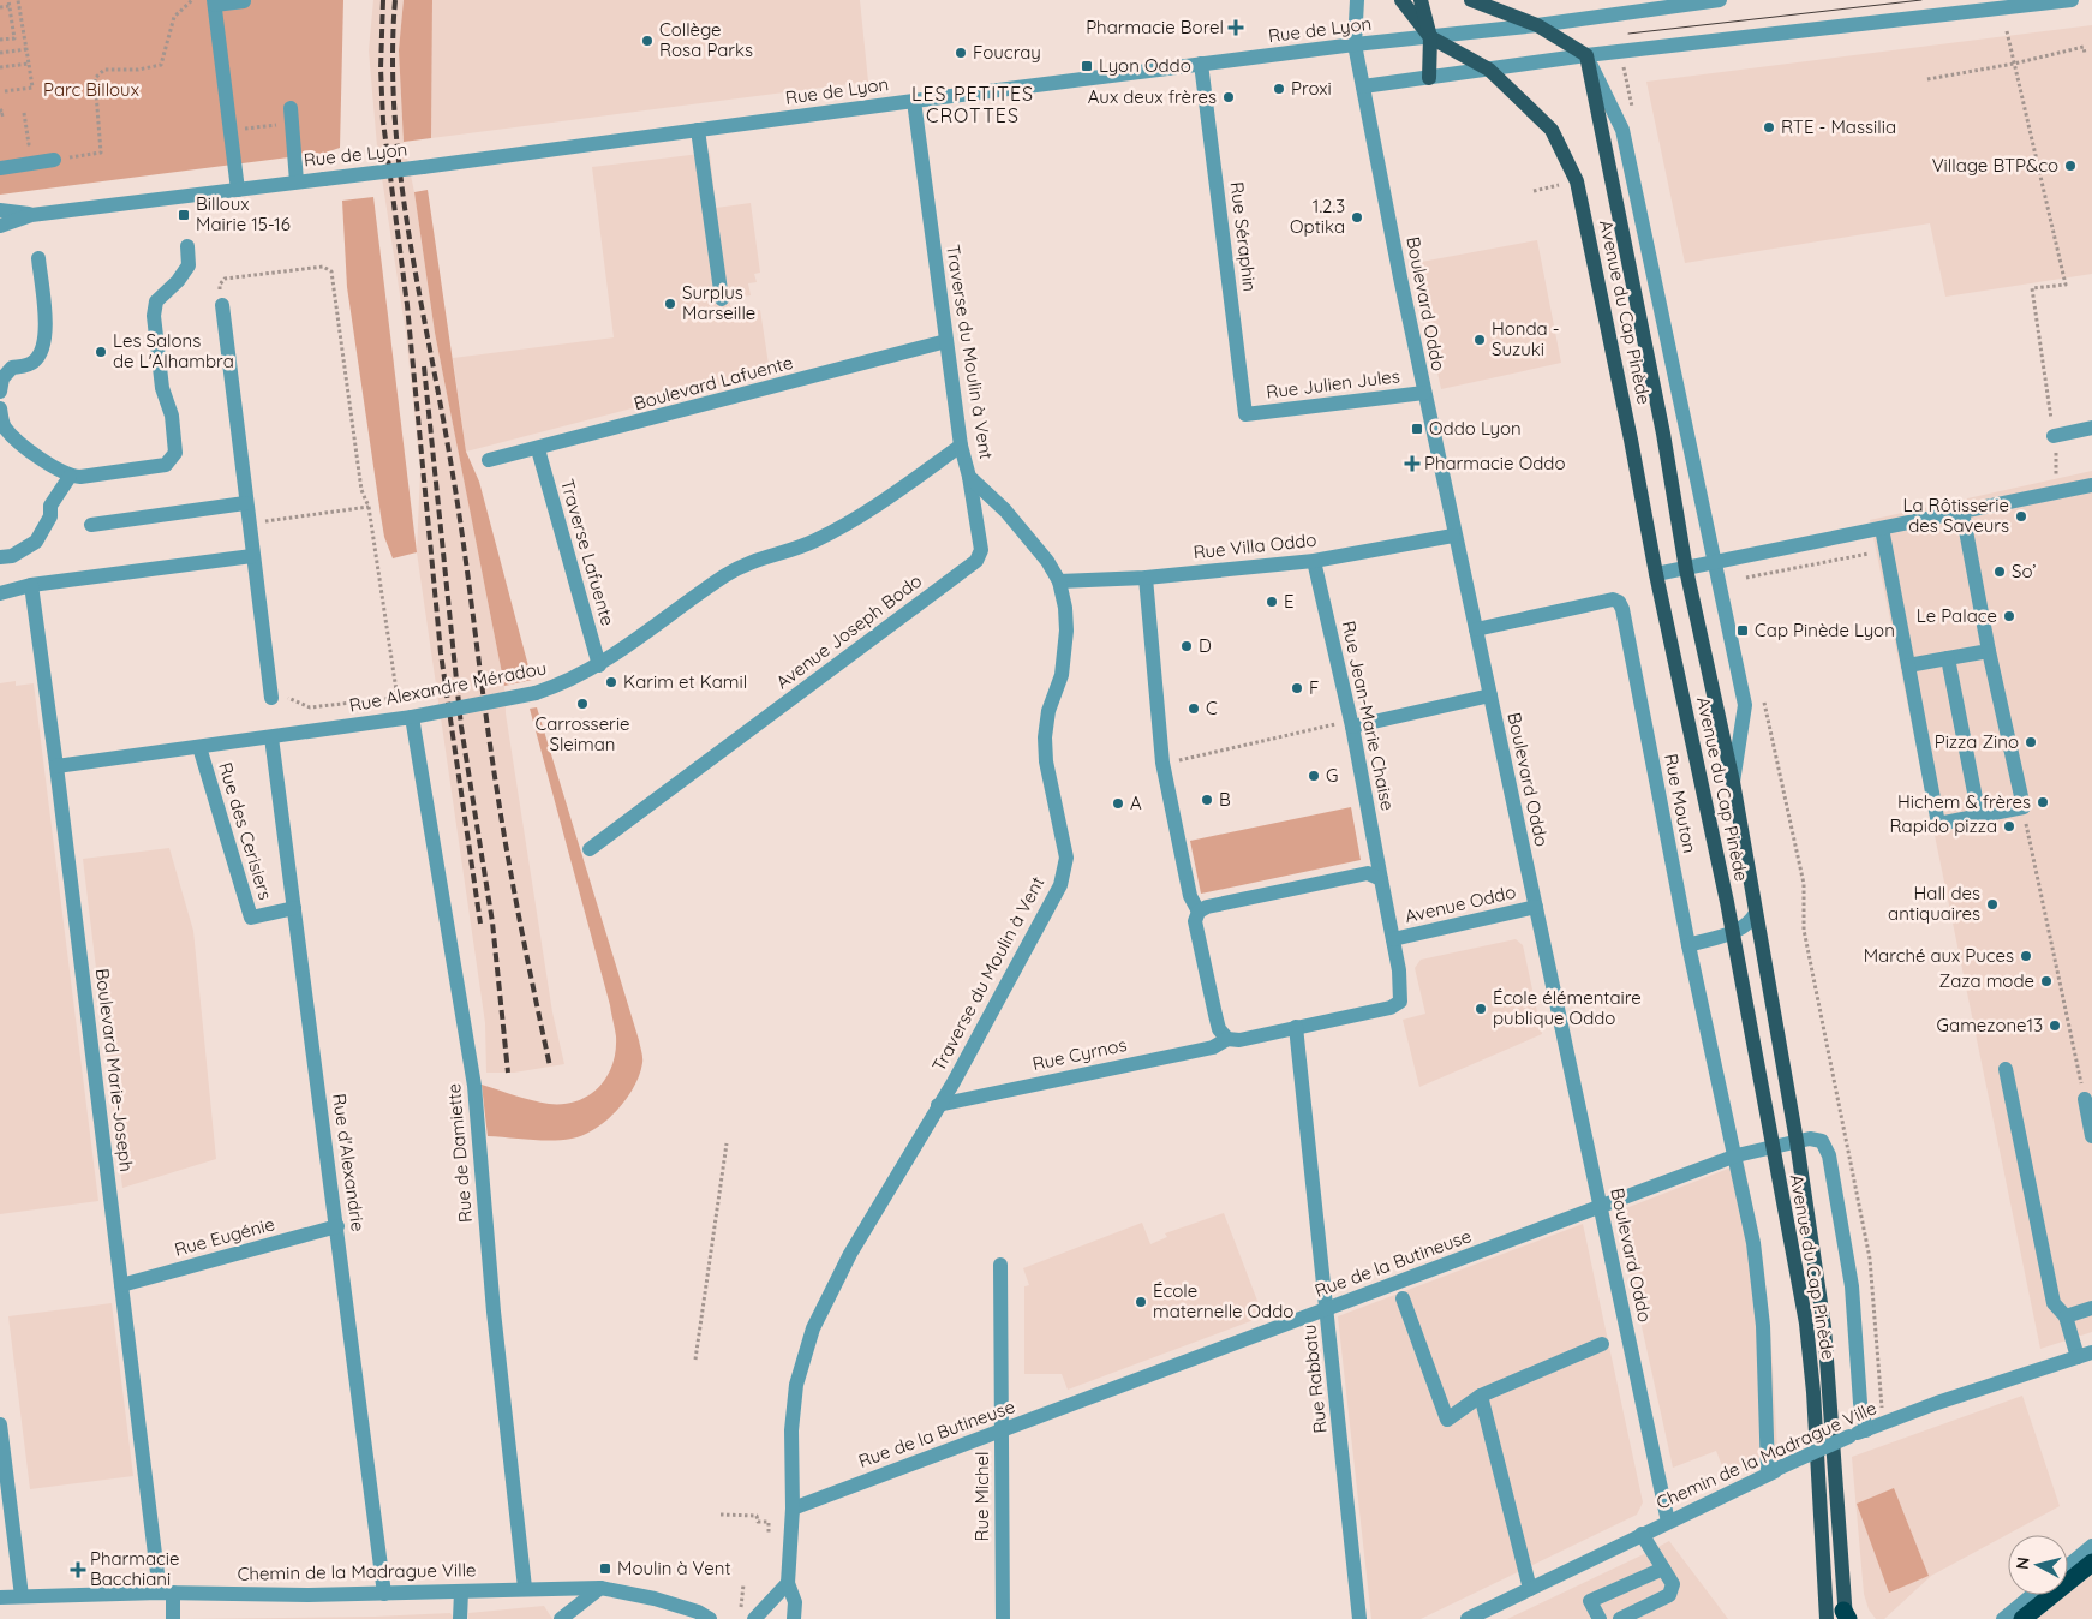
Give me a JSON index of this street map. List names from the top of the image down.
{
  "streets": {
    "main road": ["Avenue du Cap Pinède"],
    "street": [
      "Rue de Lyon",
      "Rue Séraphin",
      "Boulevard Oddo",
      "Traverse du Moulin à Vent",
      "Boulevard Lafuente",
      "Rue Julien Jules",
      "Rue Villa Oddo",
      "Traverse Lafuente",
      "Avenue Joseph Bodo",
      "Rue Alexandre Méradou",
      "Rue Jean-Marie Chaise",
      "Rue Mouton",
      "Rue des Cerisiers",
      "Avenue Oddo",
      "Rue Cyrnos",
      "Boulevard Marie-Joseph",
      "Rue de Damiette",
      "Rue d'Alexandrie",
      "Rue Eugénie",
      "Rue de la Butineuse",
      "Rue Rabbatu",
      "Chemin de la Madrague Ville",
      "Rue Michel"
    ]
  },
  "crossings": [
    ["Rue de Lyon", "Rue Séraphin"],
    ["Rue de Lyon", "Boulevard Oddo"],
    ["Rue de Lyon", "Avenue du Cap Pinède"],
    ["Rue de Lyon", "Traverse du Moulin à Vent"],
    ["Rue Séraphin", "Rue Julien Jules"],
    ["Boulevard Oddo", "Rue Julien Jules"],
    ["Boulevard Oddo", "Rue Villa Oddo"],
    ["Boulevard Oddo", "Rue Mouton"],
    ["Boulevard Oddo", "Avenue Oddo"],
    ["Boulevard Oddo", "Rue de la Butineuse"],
    ["Boulevard Oddo", "Chemin de la Madrague Ville"],
    ["Avenue du Cap Pinède", "Rue de la Butineuse"],
    ["Traverse du Moulin à Vent", "Boulevard Lafuente"],
    ["Traverse du Moulin à Vent", "Rue Villa Oddo"],
    ["Traverse du Moulin à Vent", "Avenue Joseph Bodo"],
    ["Traverse du Moulin à Vent", "Rue Alexandre Méradou"],
    ["Traverse du Moulin à Vent", "Rue Cyrnos"],
    ["Traverse du Moulin à Vent", "Rue de la Butineuse"],
    ["Boulevard Lafuente", "Traverse Lafuente"],
    ["Rue Villa Oddo", "Rue Jean-Marie Chaise"],
    ["Traverse Lafuente", "Rue Alexandre Méradou"],
    ["Rue Alexandre Méradou", "Rue des Cerisiers"],
    ["Rue Alexandre Méradou", "Boulevard Marie-Joseph"],
    ["Rue Alexandre Méradou", "Rue de Damiette"],
    ["Rue Alexandre Méradou", "Rue d'Alexandrie"],
    ["Rue Jean-Marie Chaise", "Avenue Oddo"],
    ["Rue Jean-Marie Chaise", "Rue Cyrnos"],
    ["Rue Jean-Marie Chaise", "Rue Rabbatu"],
    ["Rue Mouton", "Rue de la Butineuse"],
    ["Rue Mouton", "Chemin de la Madrague Ville"],
    ["Rue des Cerisiers", "Rue d'Alexandrie"],
    ["Rue Cyrnos", "Rue Rabbatu"],
    ["Boulevard Marie-Joseph", "Rue Eugénie"],
    ["Boulevard Marie-Joseph", "Chemin de la Madrague Ville"],
    ["Rue de Damiette", "Chemin de la Madrague Ville"],
    ["Rue d'Alexandrie", "Rue Eugénie"],
    ["Rue d'Alexandrie", "Chemin de la Madrague Ville"],
    ["Rue de la Butineuse", "Rue Rabbatu"],
    ["Rue de la Butineuse", "Chemin de la Madrague Ville"],
    ["Rue de la Butineuse", "Rue Michel"]
  ],
  "districts": ["LES PETITES CROTTES"],
  "parks": ["Parc Billoux"],
  "places": {
    "health": ["Pharmacie Borel", "Pharmacie Oddo", "Pharmacie Bacchiani"],
    "other": [
      "Collège Rosa Parks",
      "Foucray",
      "Proxi",
      "Aux deux frères",
      "RTE - Massilia",
      "Village BTP&co",
      "1.2.3 Optika",
      "Surplus Marseille",
      "Honda - Suzuki",
      "Les Salons de L'Alhambra",
      "La Rôtisserie des Saveurs",
      "So’",
      "E",
      "Le Palace",
      "D",
      "Karim et Kamil",
      "F",
      "Carrosserie Sleiman",
      "C",
      "Pizza Zino",
      "G",
      "B",
      "Hichem & frères",
      "A",
      "Rapido pizza",
      "Hall des antiquaires",
      "Marché aux Puces",
      "Zaza mode",
      "École élémentaire publique Oddo",
      "Gamezone13",
      "École maternelle Oddo"
    ],
    "transit": [
      "Lyon Oddo",
      "Billoux Mairie 15-16",
      "Oddo Lyon",
      "Cap Pinède Lyon",
      "Moulin à Vent"
    ]
  },
  "north": "left"
}
